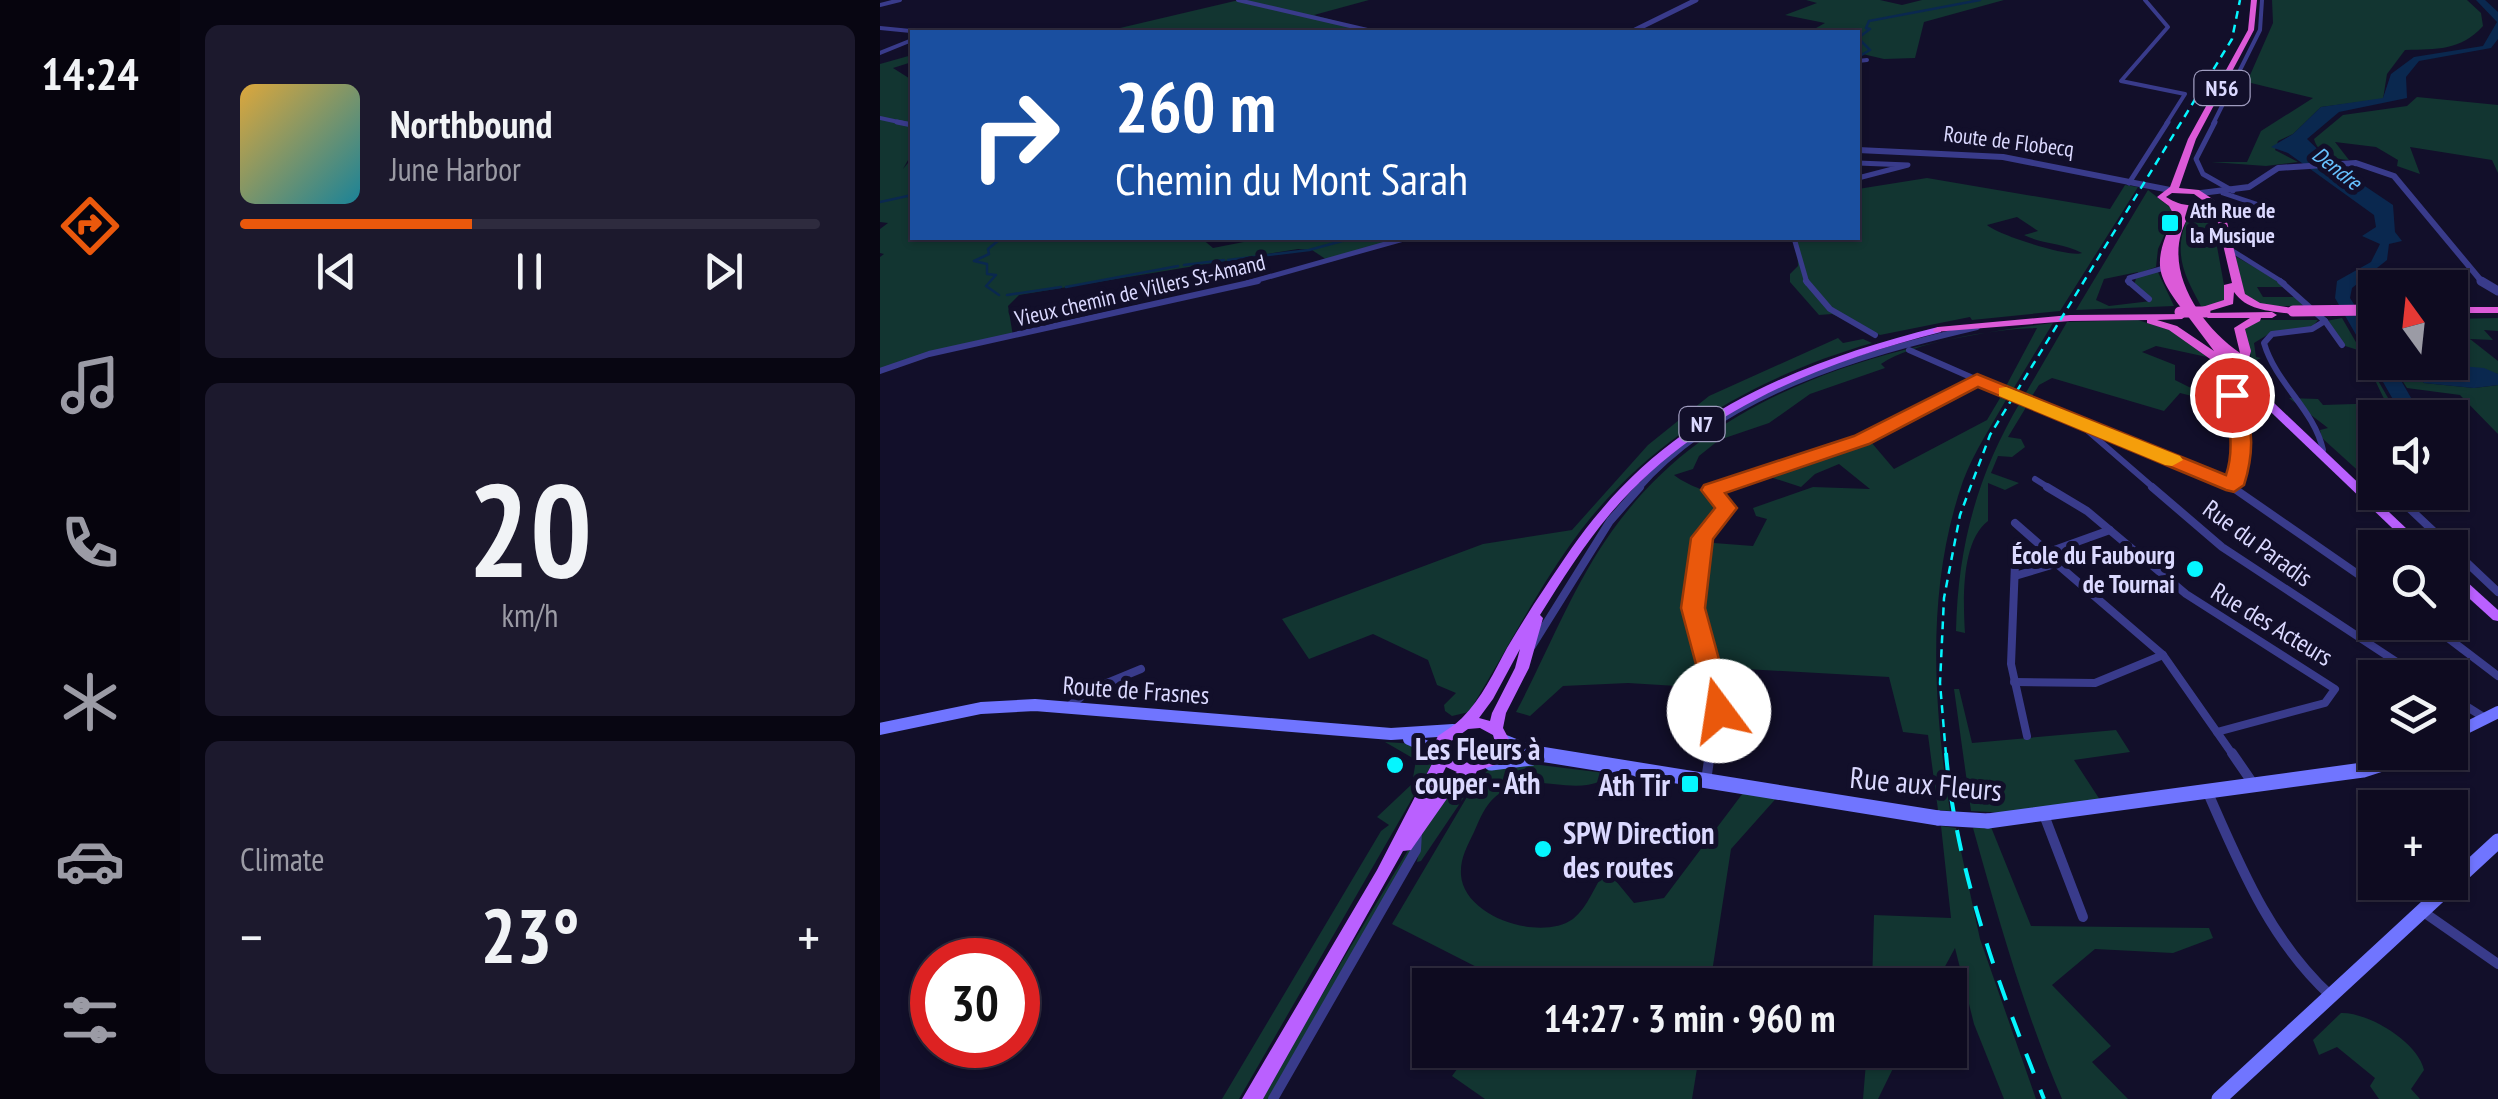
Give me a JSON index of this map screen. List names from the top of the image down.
{
  "streets": {
    "highway": ["N56", "N7"],
    "main road": ["Route de Frasnes", "Rue aux Fleurs"],
    "street": [
      "Route de Flobecq",
      "Vieux chemin de Villers St-Amand",
      "Rue du Paradis",
      "Rue des Acteurs"
    ]
  },
  "crossings": [
    ["N56", "Route de Flobecq"],
    ["N7", "Route de Frasnes"],
    ["N7", "Rue aux Fleurs"],
    ["Route de Frasnes", "Rue aux Fleurs"]
  ],
  "water": ["Dendre"],
  "places": {
    "transit": ["Ath Rue de la Musique", "Ath Tir"],
    "other": ["École du Faubourg de Tournai", "Les Fleurs à couper - Ath", "SPW Direction des routes"]
  },
  "north": "top",
  "page": {
    "tabs": "14:24",
    "turn": ["260 m", "Chemin du Mont Sarah"],
    "song": ["Northbound", "June Harbor"],
    "map_buttons": "+",
    "tile": [
      ["20", "km/h"],
      "Climate"
    ],
    "heat": ["−", "23°", "+"],
    "limit": "30",
    "trip": "14:27 · 3 min · 960 m"
  }
}
